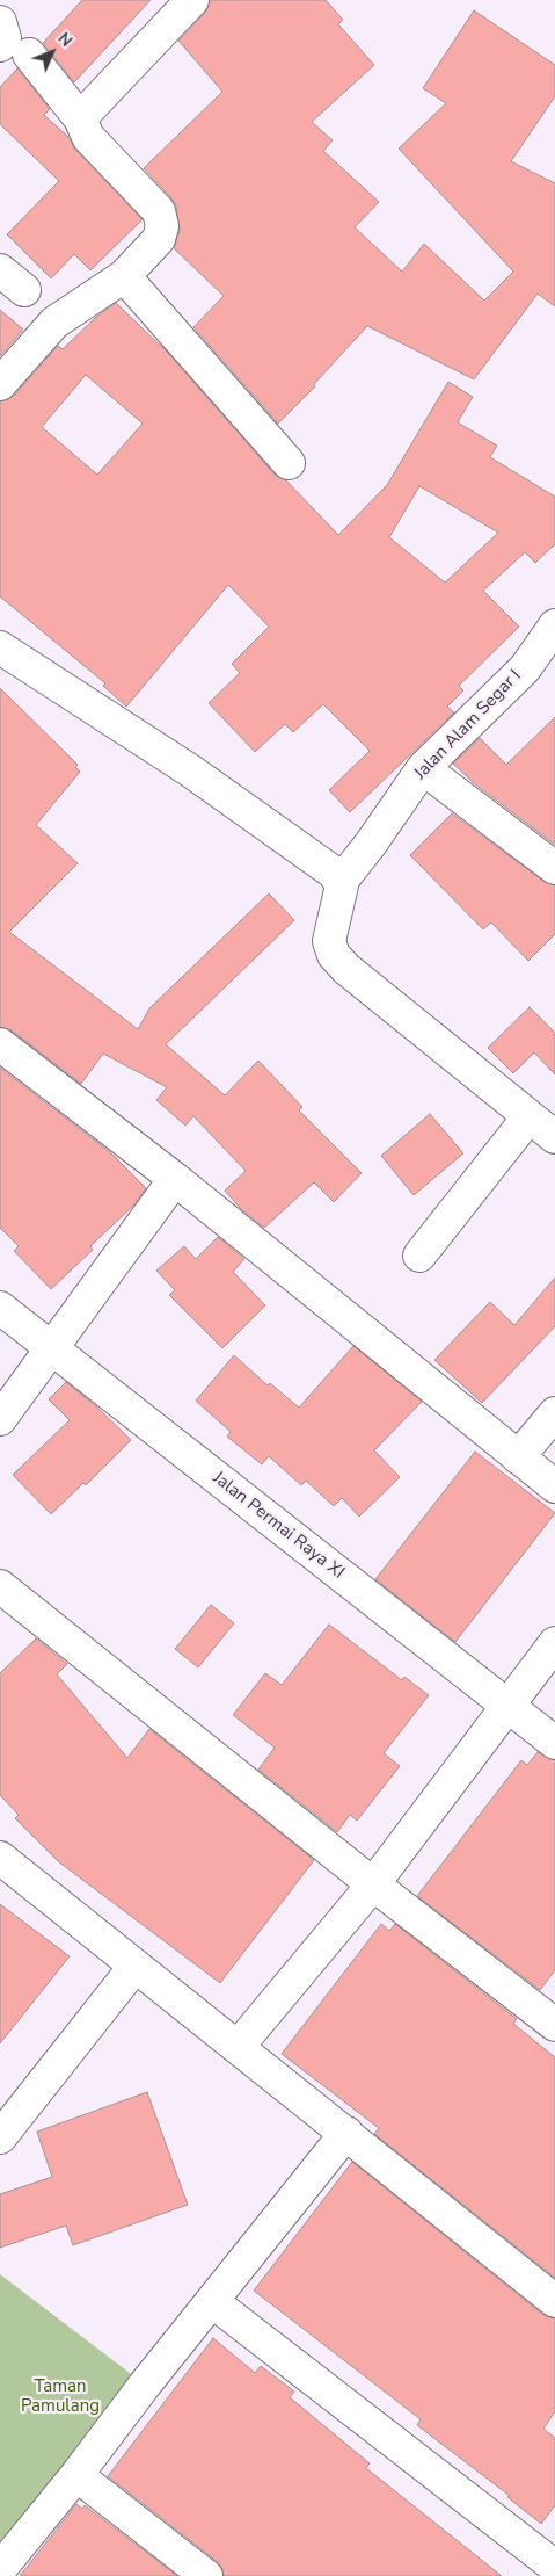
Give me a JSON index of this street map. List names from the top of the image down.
{
  "streets": {
    "street": ["Jalan Alam Segar I", "Jalan Permai Raya XI"]
  },
  "parks": ["Taman Pamulang"],
  "north": "top right"
}
